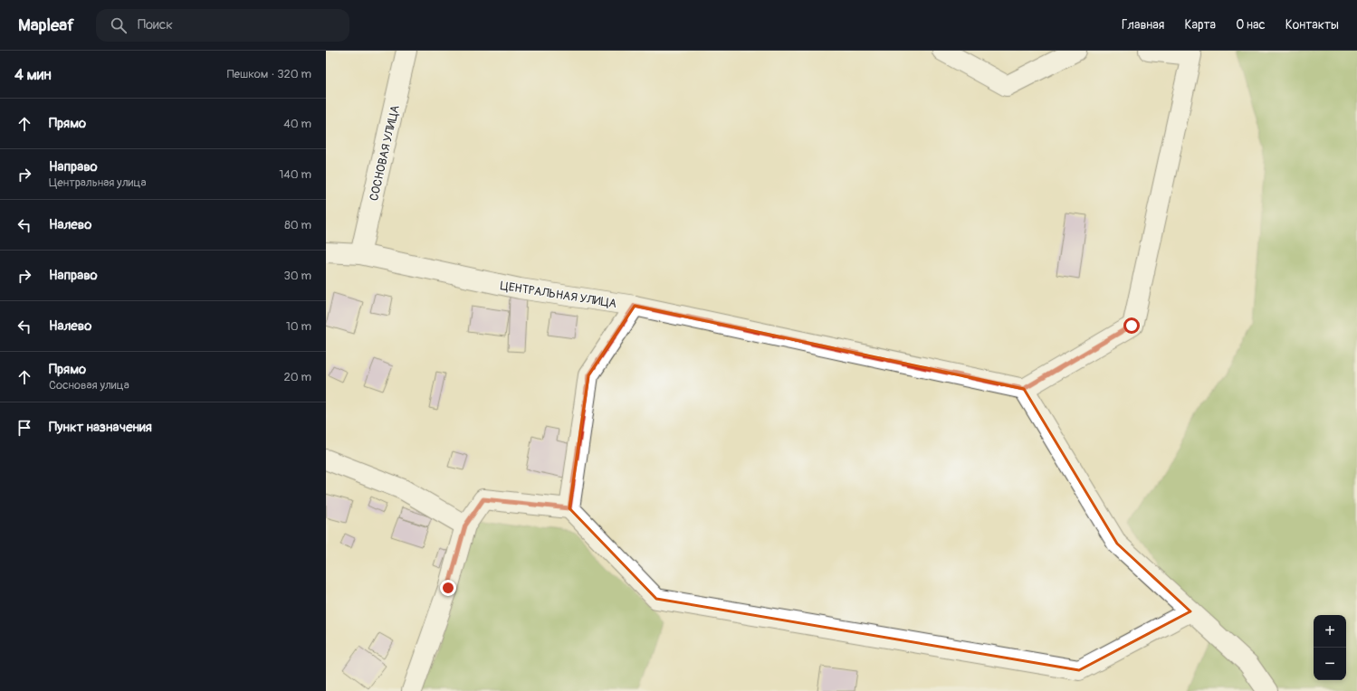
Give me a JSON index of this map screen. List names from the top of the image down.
{
  "streets": {
    "street": ["СОСНОВАЯ УЛИЦА", "ЦЕНТРАЛЬНАЯ УЛИЦА"]
  },
  "crossings": [
    ["СОСНОВАЯ УЛИЦА", "ЦЕНТРАЛЬНАЯ УЛИЦА"]
  ],
  "page": {
    "header": "Mapleaf",
    "search": "Поиск",
    "nav": [
      "Главная",
      "Карта",
      "О нас",
      "Контакты"
    ],
    "heading": ["4 мин", "Пешком · 320 m"],
    "list": [
      ["Прямо", "40 m"],
      ["Направо", "Центральная улица", "140 m"],
      ["Налево", "80 m"],
      ["Направо", "30 m"],
      ["Налево", "10 m"],
      ["Прямо", "Сосновая улица", "20 m"],
      "Пункт назначения"
    ],
    "map_buttons": ["+", "−"]
  }
}
